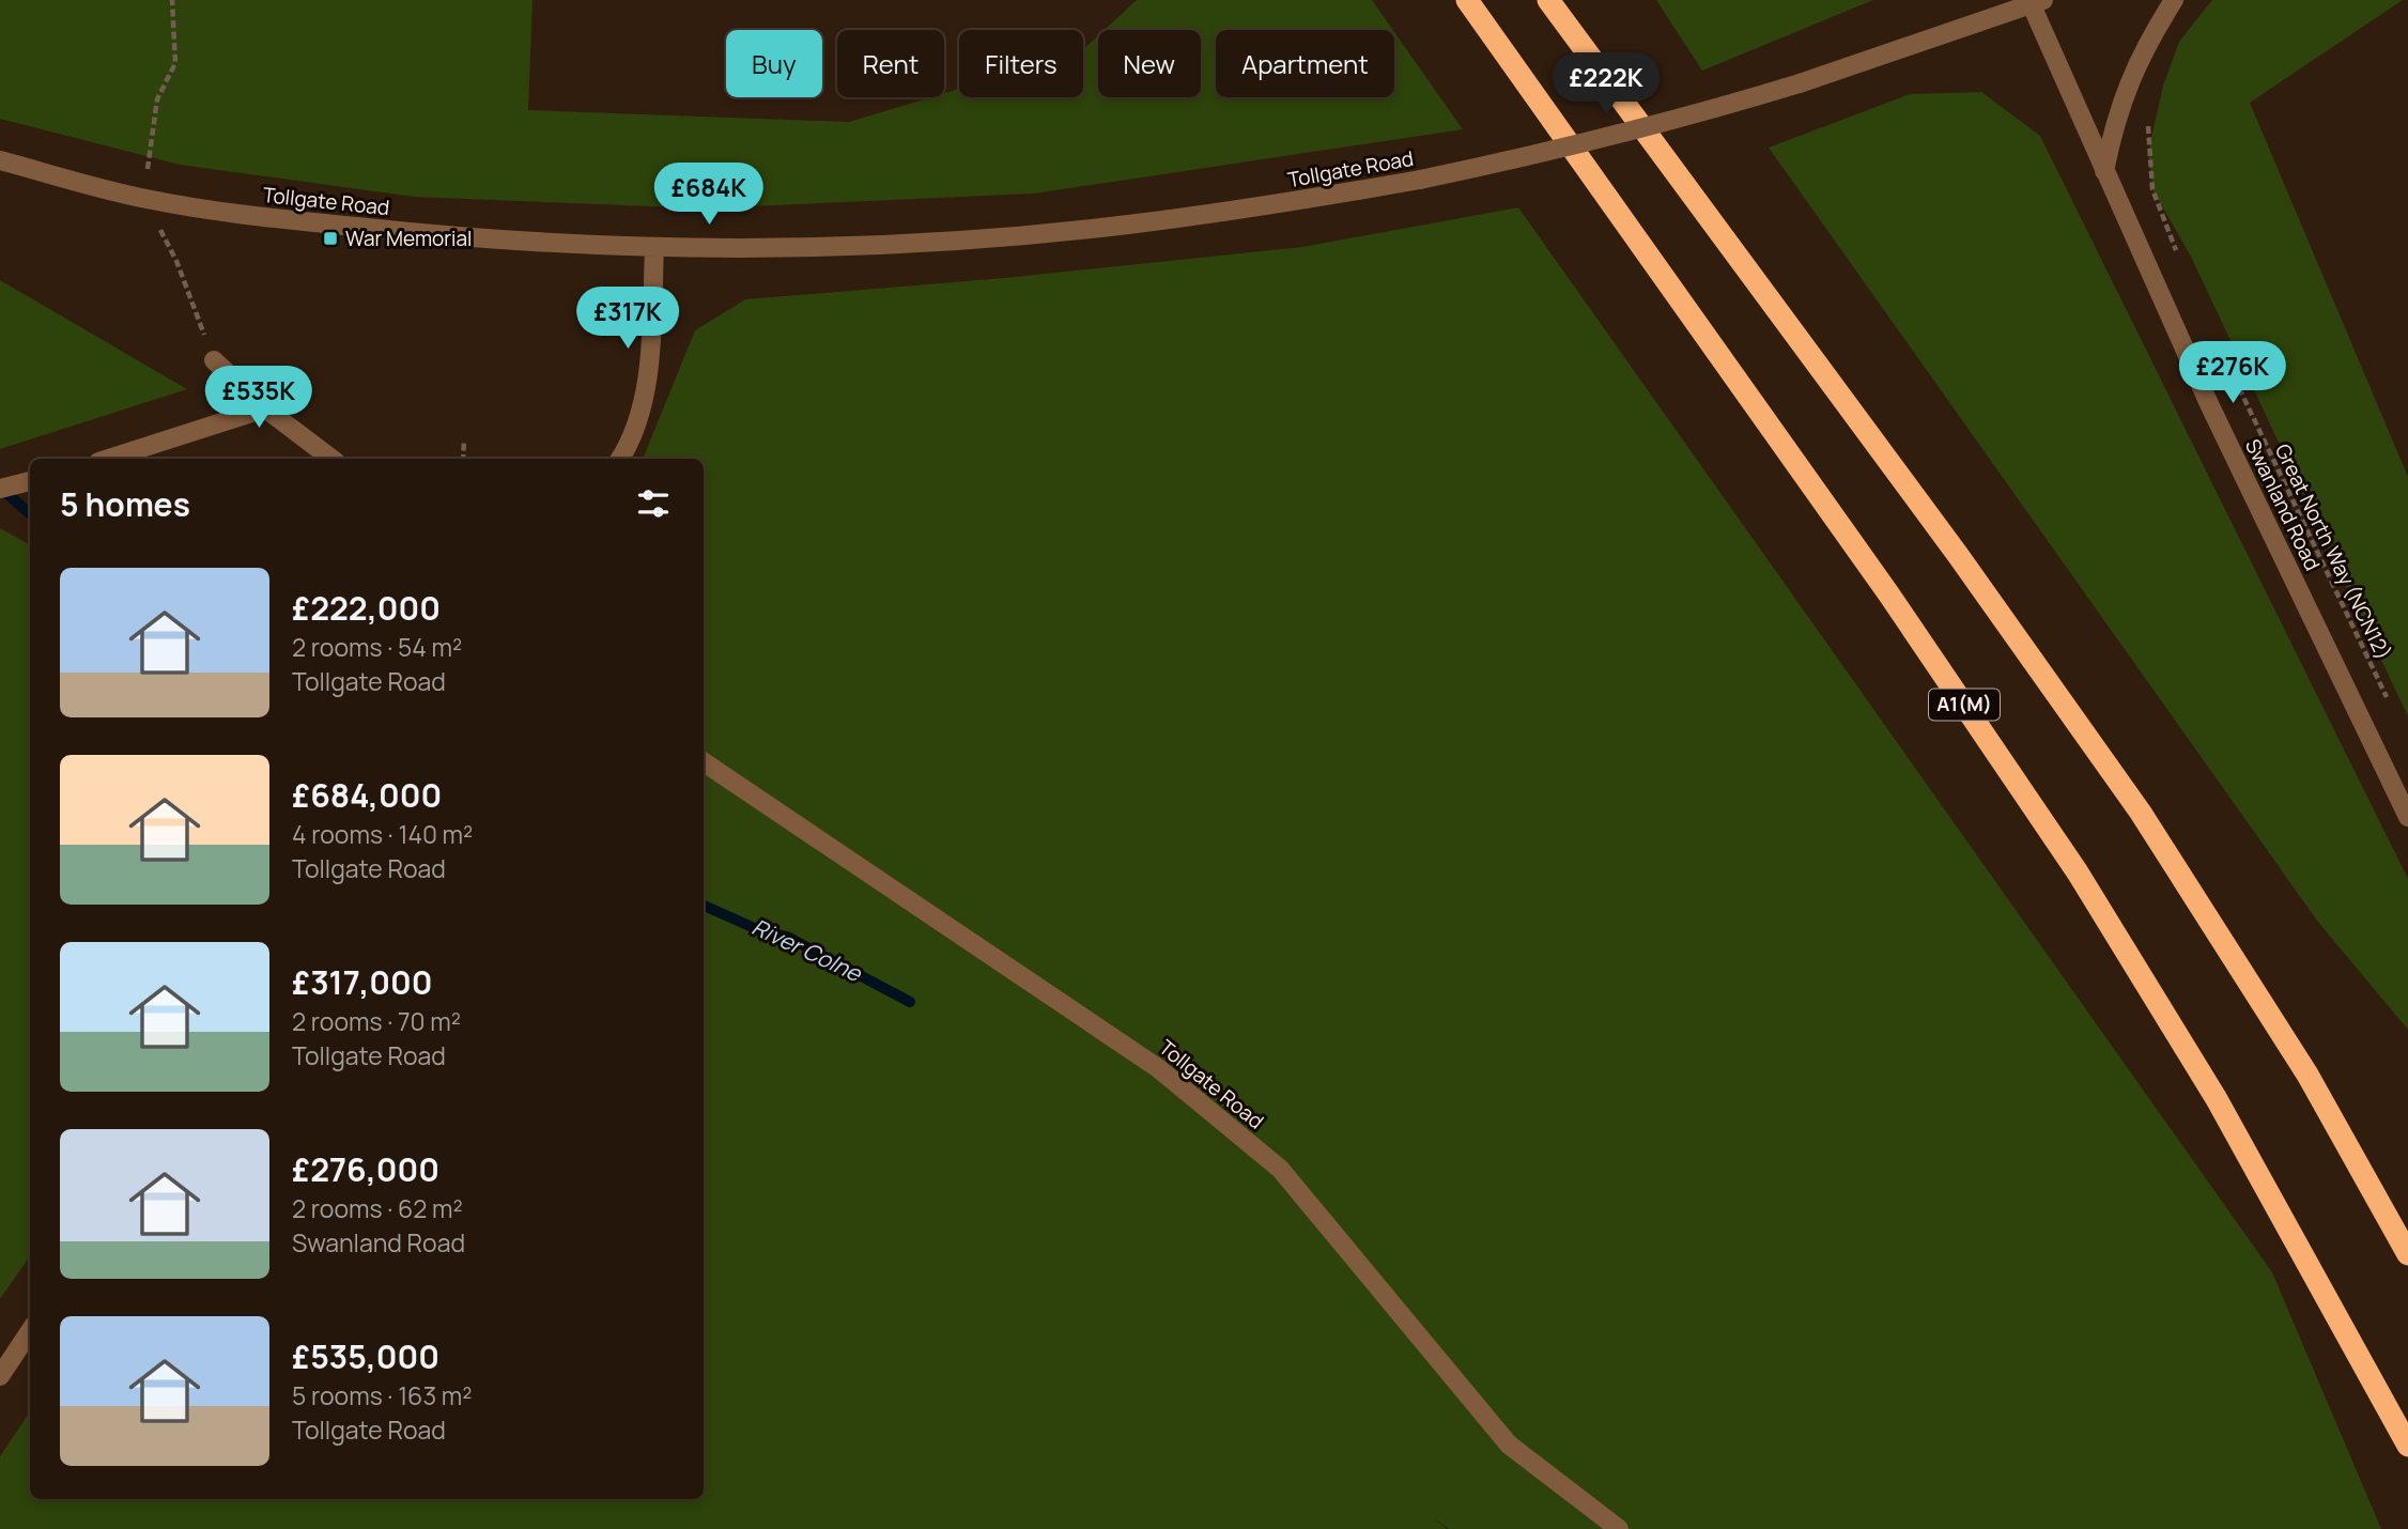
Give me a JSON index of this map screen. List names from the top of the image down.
{
  "streets": {
    "highway": ["A1(M)"],
    "street": ["Tollgate Road", "Swanland Road"],
    "path": ["Great North Way (NCN12)"]
  },
  "crossings": [
    ["Tollgate Road", "Swanland Road"]
  ],
  "water": ["River Colne"],
  "places": {
    "transit": ["War Memorial"]
  },
  "page": {
    "chip": [
      "Buy",
      "Rent",
      "Filters",
      "New",
      "Apartment"
    ],
    "price": [
      "£222K",
      "£684K",
      "£317K",
      "£276K",
      "£535K"
    ],
    "heading": "5 homes",
    "list": [
      {
        "name": "£222,000",
        "note": "2 rooms · 54 m² · Tollgate Road"
      },
      {
        "name": "£684,000",
        "note": "4 rooms · 140 m² · Tollgate Road"
      },
      {
        "name": "£317,000",
        "note": "2 rooms · 70 m² · Tollgate Road"
      },
      {
        "name": "£276,000",
        "note": "2 rooms · 62 m² · Swanland Road"
      },
      {
        "name": "£535,000",
        "note": "5 rooms · 163 m² · Tollgate Road"
      }
    ]
  }
}
